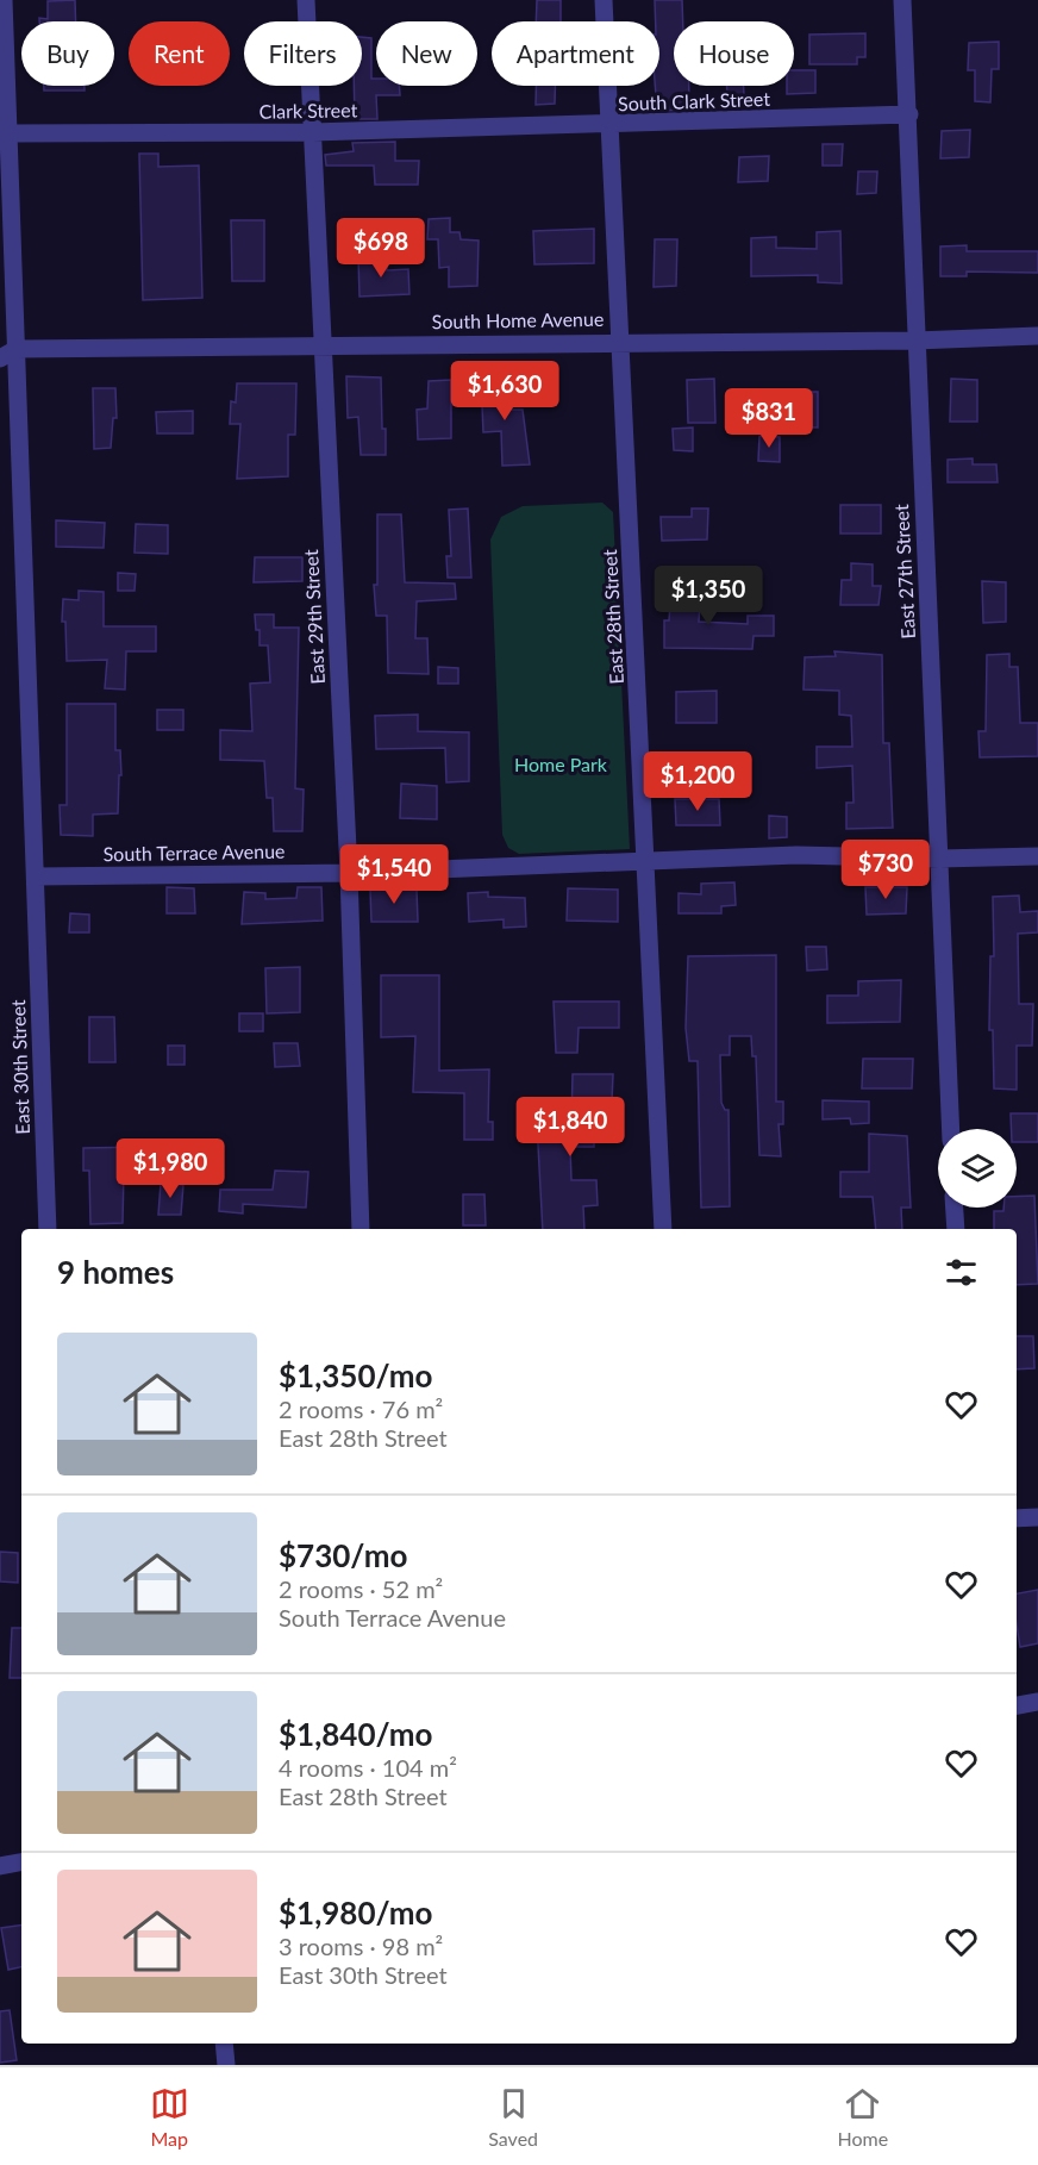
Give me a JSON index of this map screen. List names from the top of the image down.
{
  "streets": {
    "street": [
      "South Clark Street",
      "Clark Street",
      "South Home Avenue",
      "East 27th Street",
      "East 29th Street",
      "East 28th Street",
      "South Terrace Avenue",
      "East 30th Street"
    ]
  },
  "crossings": [
    ["South Clark Street", "Clark Street"],
    ["South Clark Street", "East 27th Street"],
    ["South Clark Street", "East 28th Street"],
    ["Clark Street", "East 29th Street"],
    ["Clark Street", "East 28th Street"],
    ["Clark Street", "East 30th Street"],
    ["South Home Avenue", "East 27th Street"],
    ["South Home Avenue", "East 29th Street"],
    ["South Home Avenue", "East 28th Street"],
    ["South Home Avenue", "East 30th Street"],
    ["East 27th Street", "South Terrace Avenue"],
    ["East 29th Street", "South Terrace Avenue"],
    ["East 28th Street", "South Terrace Avenue"],
    ["South Terrace Avenue", "East 30th Street"]
  ],
  "parks": ["Home Park"],
  "page": {
    "chip": [
      "Buy",
      "Rent",
      "Filters",
      "New",
      "Apartment",
      "House"
    ],
    "price": [
      "$698",
      "$1,630",
      "$831",
      "$1,350",
      "$1,200",
      "$730",
      "$1,540",
      "$1,840",
      "$1,980"
    ],
    "heading": "9 homes",
    "list": [
      {
        "name": "$1,350/mo",
        "note": "2 rooms · 76 m² · East 28th Street"
      },
      {
        "name": "$730/mo",
        "note": "2 rooms · 52 m² · South Terrace Avenue"
      },
      {
        "name": "$1,840/mo",
        "note": "4 rooms · 104 m² · East 28th Street"
      },
      {
        "name": "$1,980/mo",
        "note": "3 rooms · 98 m² · East 30th Street"
      }
    ],
    "tabs": ["Map", "Saved", "Home"]
  }
}
